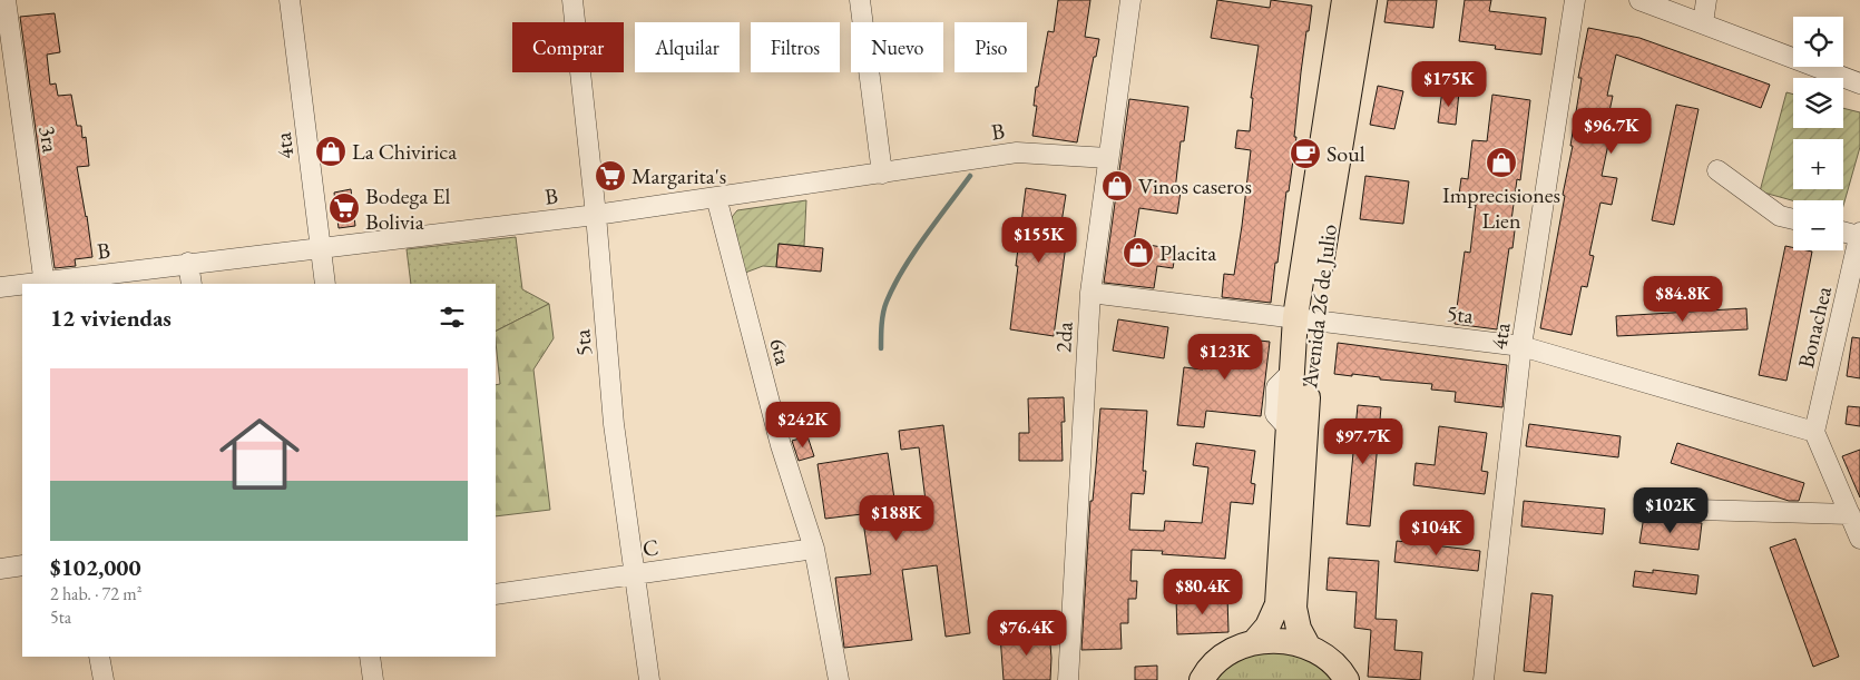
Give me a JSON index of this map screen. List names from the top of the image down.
{
  "streets": {
    "main road": ["Avenida 26 de Julio"],
    "street": [
      "B",
      "3ra",
      "4ta",
      "5ta",
      "Bonachea",
      "2da",
      "6ta",
      "C"
    ]
  },
  "crossings": [
    ["B", "3ra"],
    ["B", "4ta"],
    ["B", "5ta"],
    ["B", "2da"],
    ["B", "6ta"],
    ["4ta", "5ta"],
    ["Avenida 26 de Julio", "5ta"],
    ["5ta", "Bonachea"],
    ["5ta", "2da"],
    ["5ta", "C"],
    ["6ta", "C"]
  ],
  "places": {
    "shop": [
      "La Chivirica",
      "Imprecisiones Lien",
      "Vinos caseros",
      "Placita"
    ],
    "cafe": ["Soul"],
    "supermarket": ["Margarita's", "Bodega El Bolivia"]
  },
  "page": {
    "map_buttons": ["+", "−"],
    "chip": [
      "Comprar",
      "Alquilar",
      "Filtros",
      "Nuevo",
      "Piso"
    ],
    "price": [
      "$175K",
      "$96.7K",
      "$155K",
      "$84.8K",
      "$123K",
      "$242K",
      "$97.7K",
      "$102K",
      "$188K",
      "$104K",
      "$80.4K",
      "$76.4K"
    ],
    "heading": "12 viviendas",
    "list": [
      {
        "name": "$102,000",
        "note": "2 hab. · 72 m² · 5ta"
      }
    ]
  }
}
